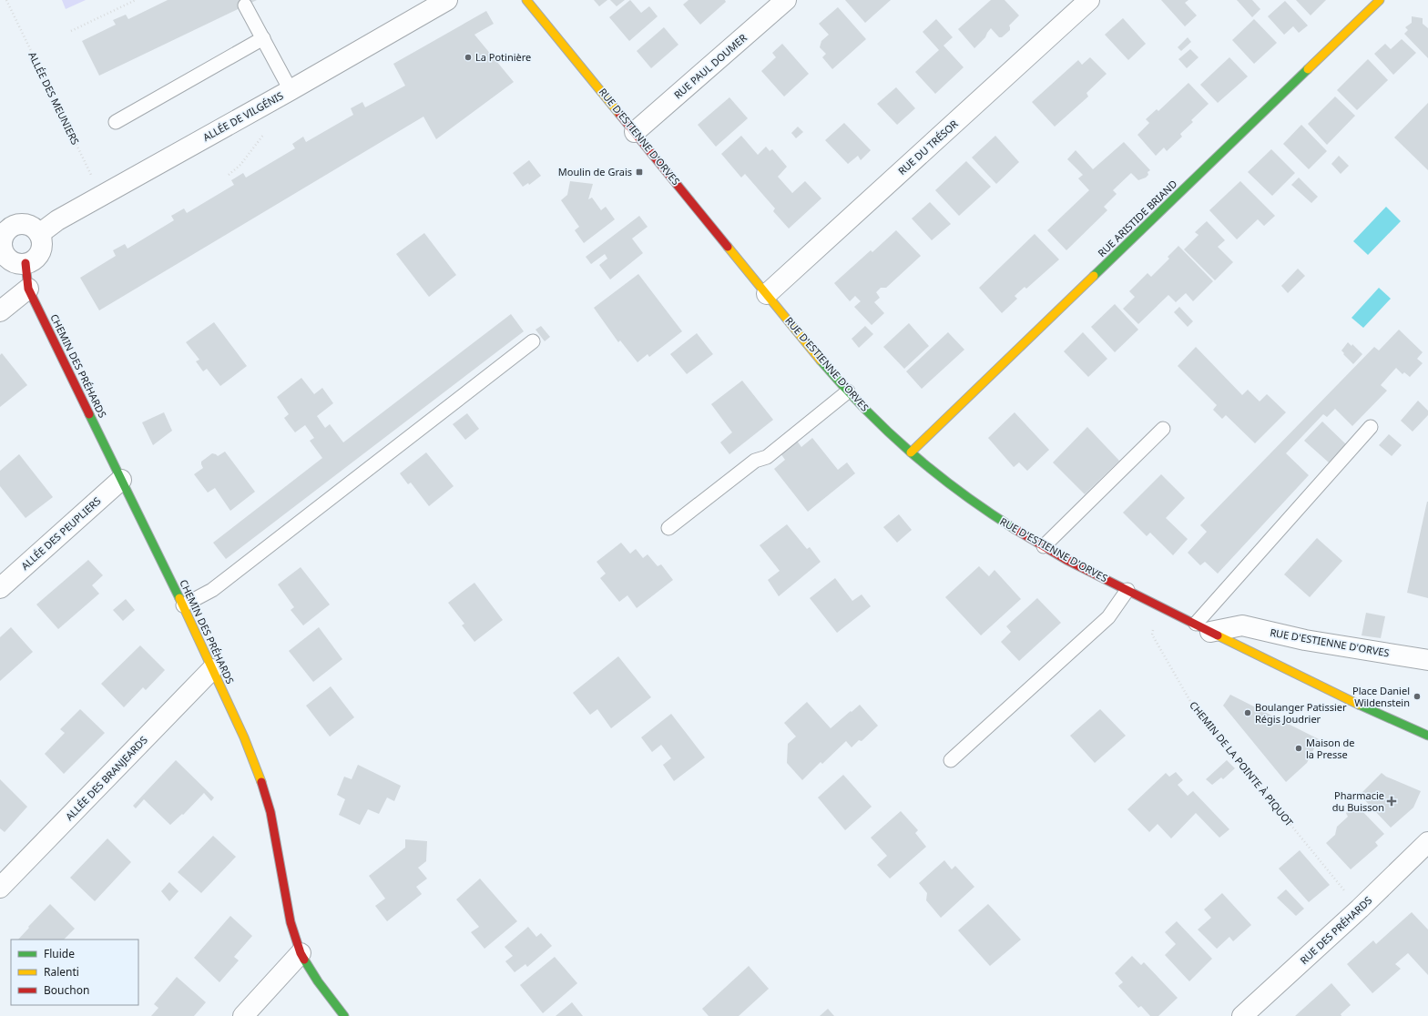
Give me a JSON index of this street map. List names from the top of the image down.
{
  "streets": {
    "street": [
      "RUE PAUL DOUMER",
      "ALLÉE DE VILGÉNIS",
      "RUE D'ESTIENNE D'ORVES",
      "RUE DU TRÉSOR",
      "RUE ARISTIDE BRIAND",
      "CHEMIN DES PRÉHARDS",
      "ALLÉE DES PEUPLIERS",
      "ALLÉE DES BRANJEARDS",
      "RUE DES PRÉHARDS"
    ],
    "path": ["ALLÉE DES MEUNIERS", "CHEMIN DE LA POINTE À PIQUOT"]
  },
  "crossings": [
    ["RUE PAUL DOUMER", "RUE D'ESTIENNE D'ORVES"],
    ["ALLÉE DES MEUNIERS", "ALLÉE DE VILGÉNIS"],
    ["ALLÉE DE VILGÉNIS", "CHEMIN DES PRÉHARDS"],
    ["RUE D'ESTIENNE D'ORVES", "RUE DU TRÉSOR"],
    ["RUE D'ESTIENNE D'ORVES", "RUE ARISTIDE BRIAND"],
    ["RUE D'ESTIENNE D'ORVES", "CHEMIN DE LA POINTE À PIQUOT"],
    ["CHEMIN DES PRÉHARDS", "ALLÉE DES PEUPLIERS"],
    ["CHEMIN DES PRÉHARDS", "ALLÉE DES BRANJEARDS"],
    ["CHEMIN DE LA POINTE À PIQUOT", "RUE DES PRÉHARDS"]
  ],
  "places": {
    "other": [
      "La Potinière",
      "Place Daniel Wildenstein",
      "Boulanger Patissier Régis Joudrier",
      "Maison de la Presse"
    ],
    "transit": ["Moulin de Grais"],
    "health": ["Pharmacie du Buisson"]
  },
  "legend": ["Fluide", "Ralenti", "Bouchon"]
}
